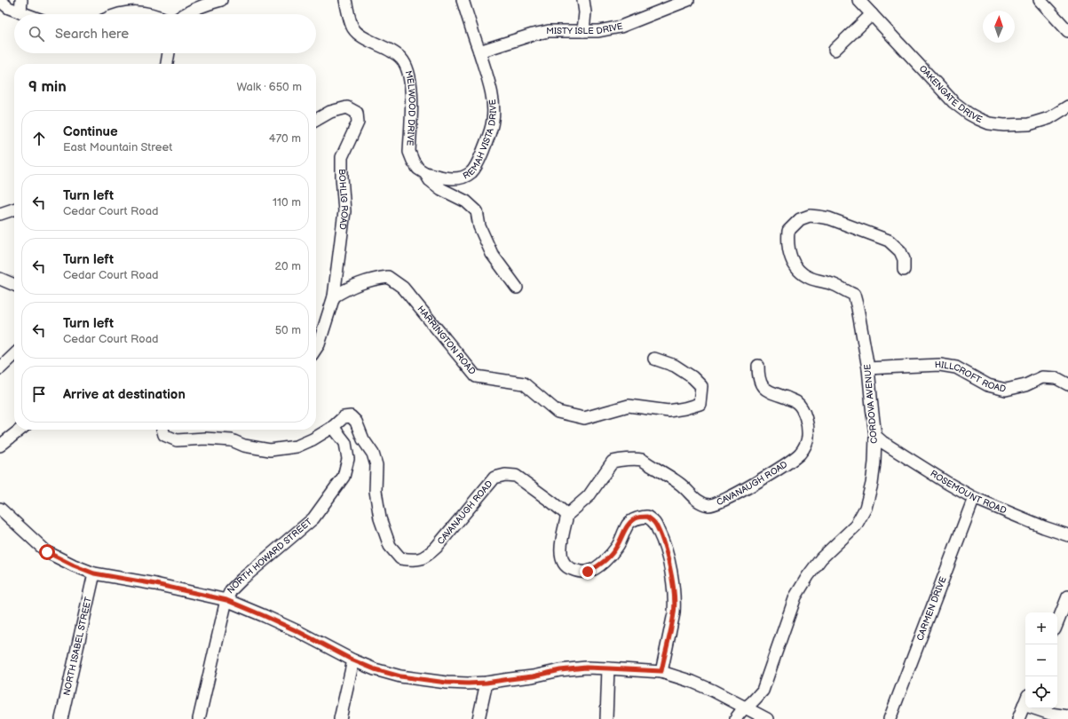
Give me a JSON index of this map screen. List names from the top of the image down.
{
  "streets": {
    "street": [
      "MISTY ISLE DRIVE",
      "OAKENGATE DRIVE",
      "MELWOOD DRIVE",
      "REMAH VISTA DRIVE",
      "BOHLIG ROAD",
      "HARRINGTON ROAD",
      "HILLCROFT ROAD",
      "CORDOVA AVENUE",
      "CAVANAUGH ROAD",
      "ROSEMOUNT ROAD",
      "NORTH HOWARD STREET",
      "CARMEN DRIVE",
      "NORTH ISABEL STREET"
    ]
  },
  "crossings": [
    ["MISTY ISLE DRIVE", "REMAH VISTA DRIVE"],
    ["MELWOOD DRIVE", "REMAH VISTA DRIVE"],
    ["BOHLIG ROAD", "HARRINGTON ROAD"],
    ["HILLCROFT ROAD", "CORDOVA AVENUE"],
    ["CORDOVA AVENUE", "ROSEMOUNT ROAD"],
    ["CAVANAUGH ROAD", "NORTH HOWARD STREET"],
    ["ROSEMOUNT ROAD", "CARMEN DRIVE"]
  ],
  "north": "top",
  "page": {
    "search": "Search here",
    "heading": ["9 min", "Walk · 650 m"],
    "list": [
      ["Continue", "East Mountain Street", "470 m"],
      ["Turn left", "Cedar Court Road", "110 m"],
      ["Turn left", "Cedar Court Road", "20 m"],
      ["Turn left", "Cedar Court Road", "50 m"],
      "Arrive at destination"
    ],
    "map_buttons": ["+", "−"]
  }
}
